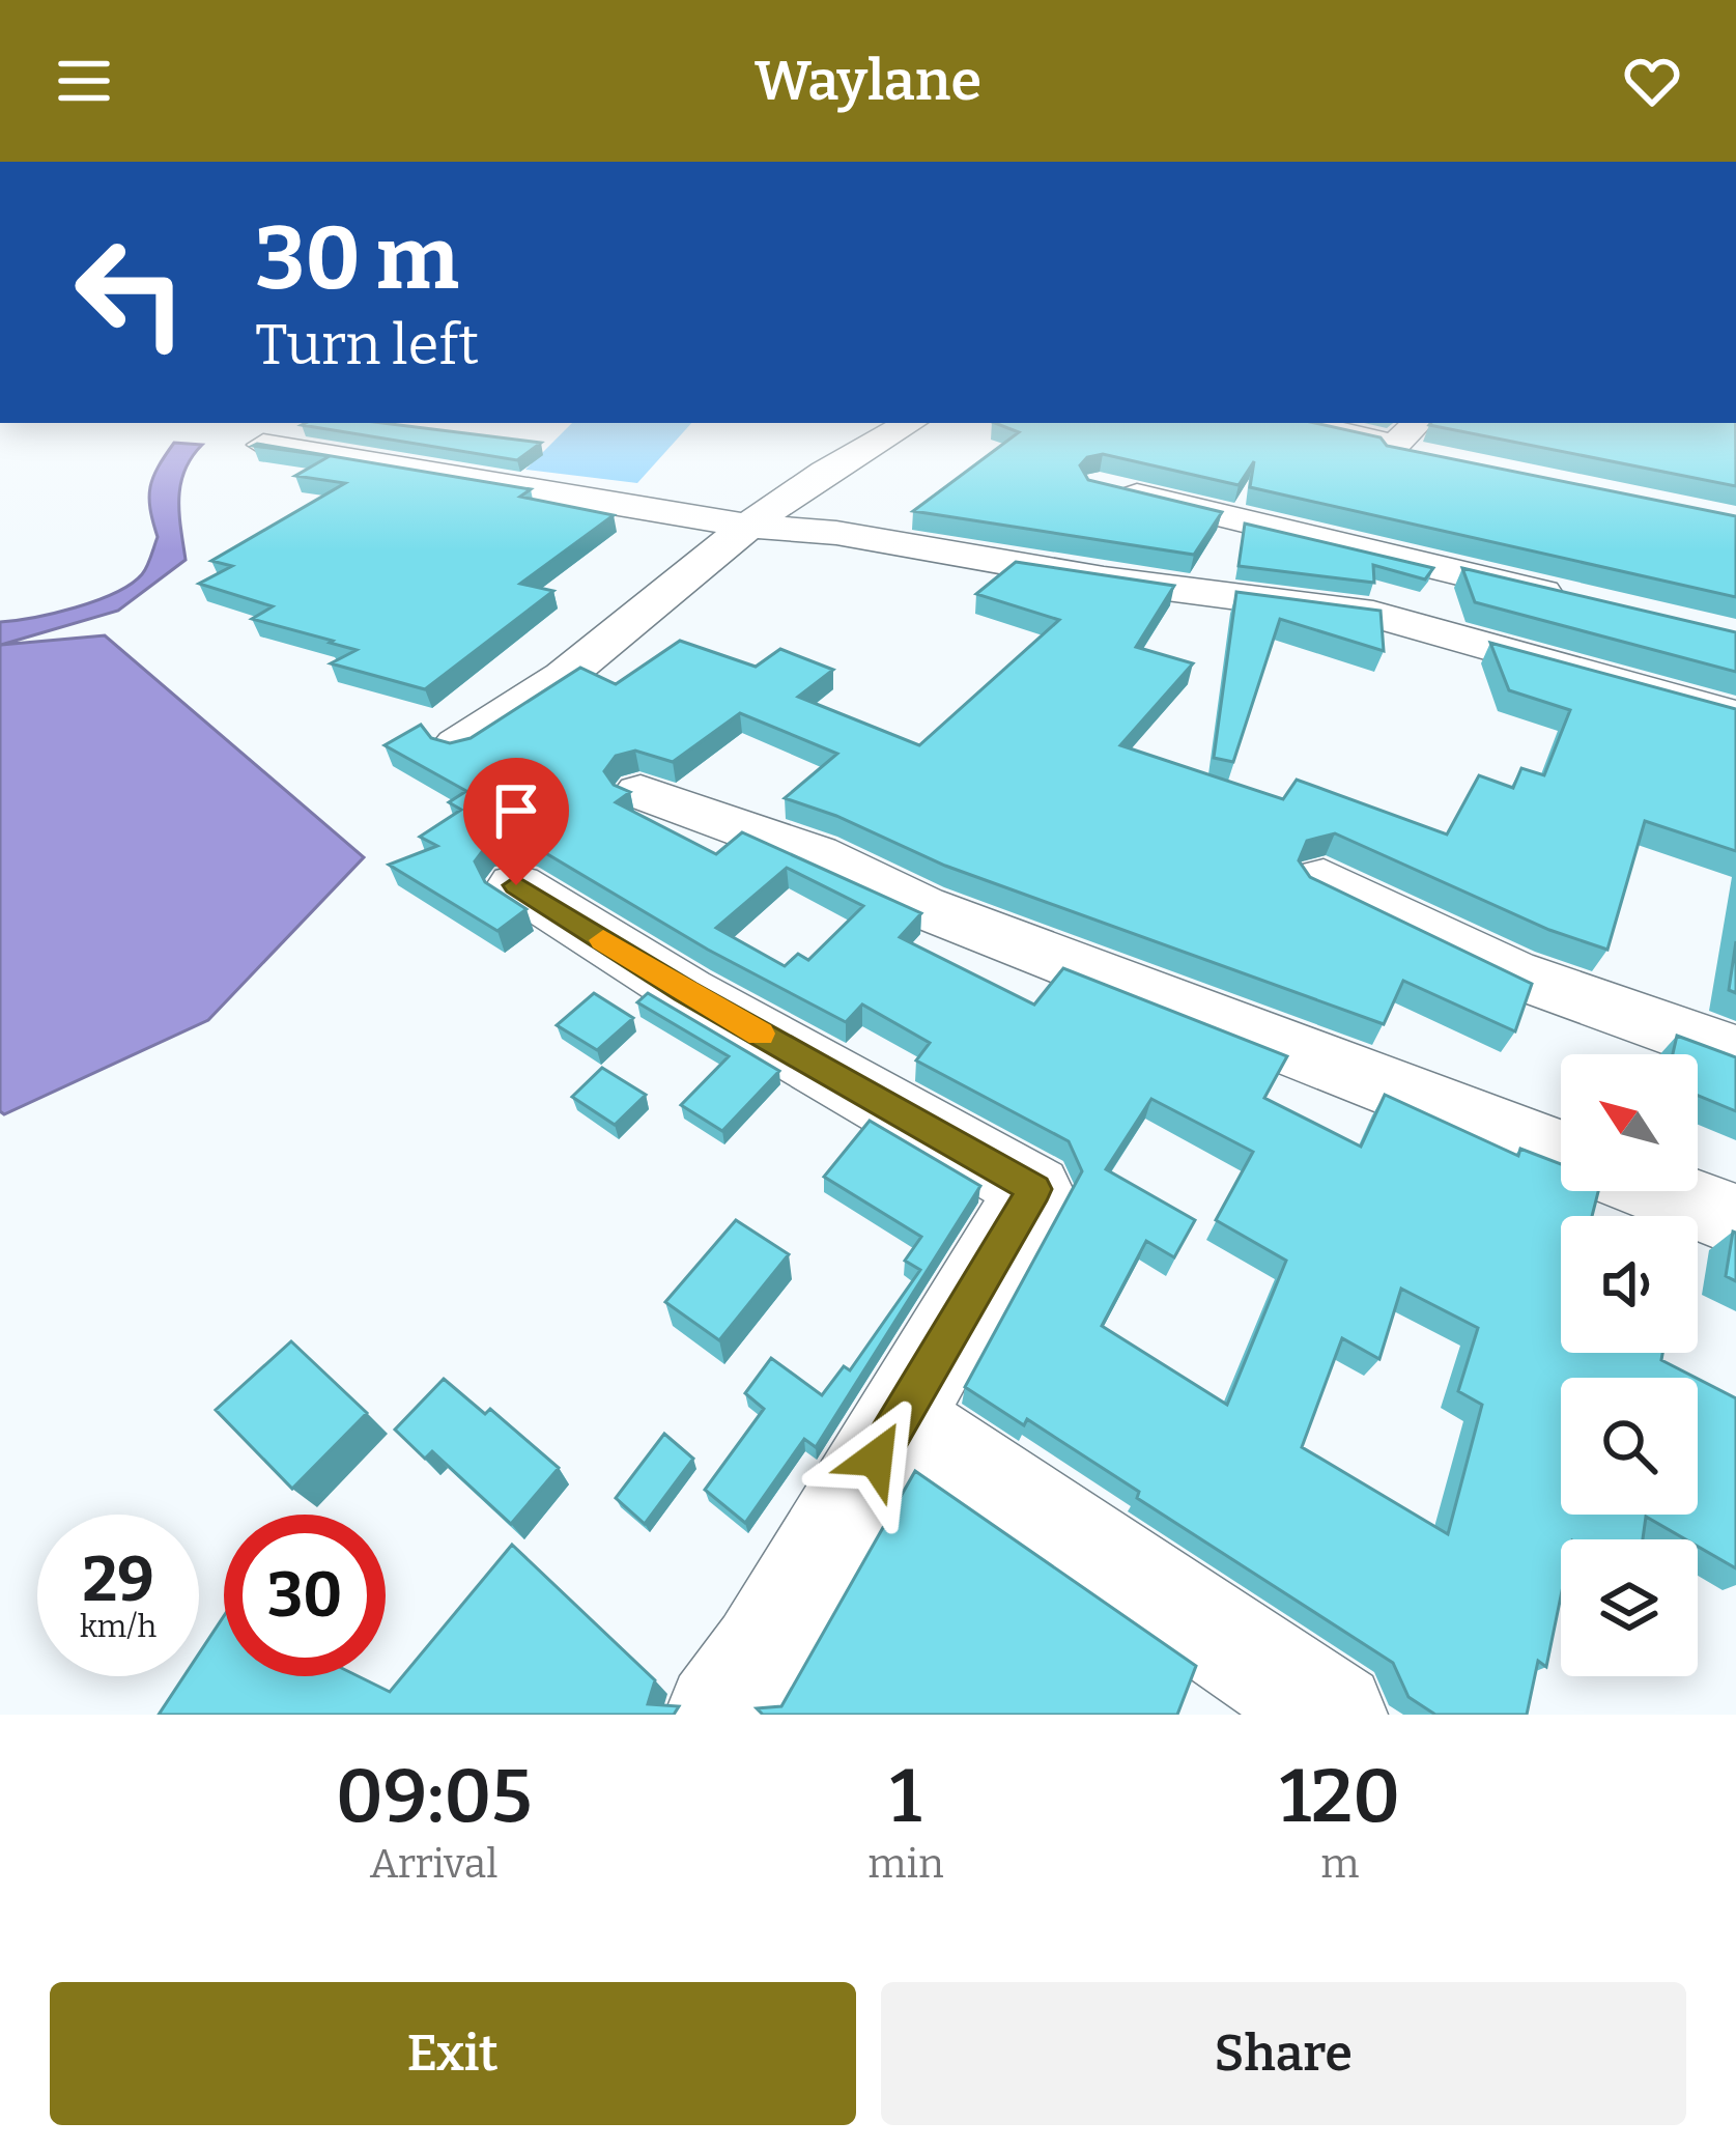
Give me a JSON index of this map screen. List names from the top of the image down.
{
  "north": "top left",
  "page": {
    "header": "Waylane",
    "turn": ["30 m", "Turn left"],
    "speed": "29 km/h",
    "limit": "30",
    "eta": [
      "09:05",
      "Arrival",
      "1",
      "min",
      "120",
      "m"
    ],
    "buttons": ["Exit", "Share"]
  }
}
